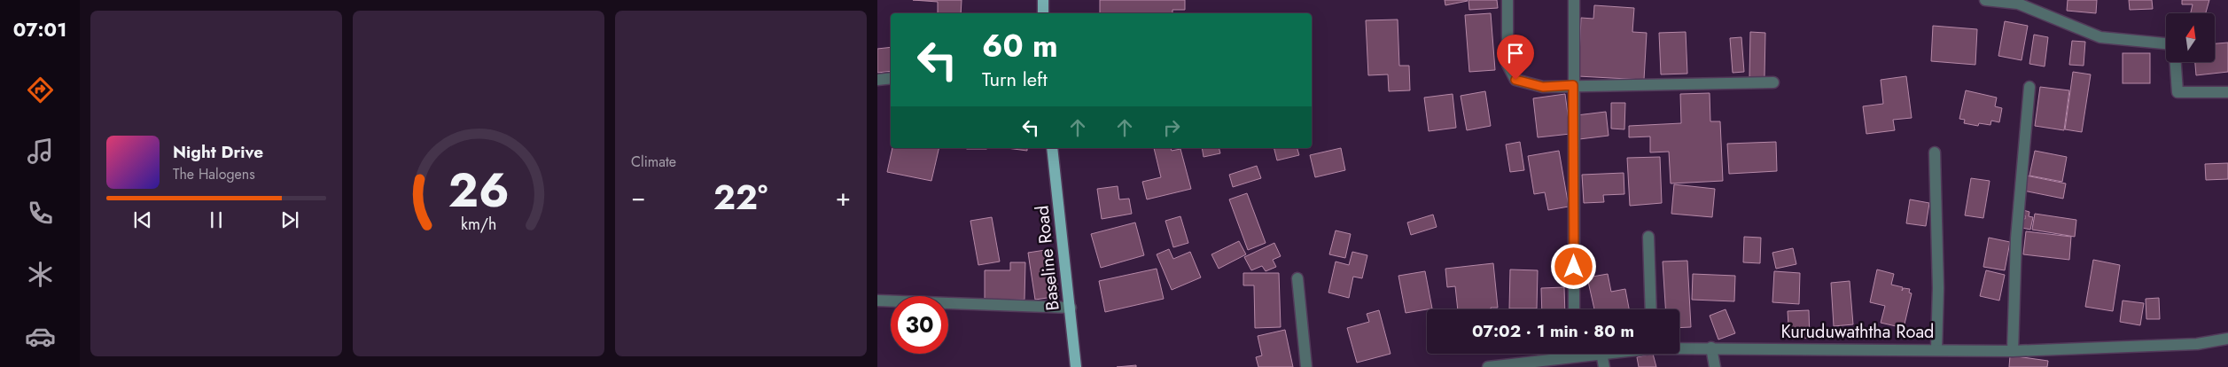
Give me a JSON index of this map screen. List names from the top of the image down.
{
  "streets": {
    "main road": ["Baseline Road"],
    "street": ["Kuruduwaththa Road"]
  },
  "north": "top",
  "page": {
    "tabs": "07:01",
    "tile": "Climate",
    "turn": ["60 m", "Turn left"],
    "song": ["Night Drive", "The Halogens"],
    "heat": ["−", "22°", "+"],
    "limit": "30",
    "trip": "07:02 · 1 min · 80 m",
    "gauge": ["26", "km/h"]
  }
}
